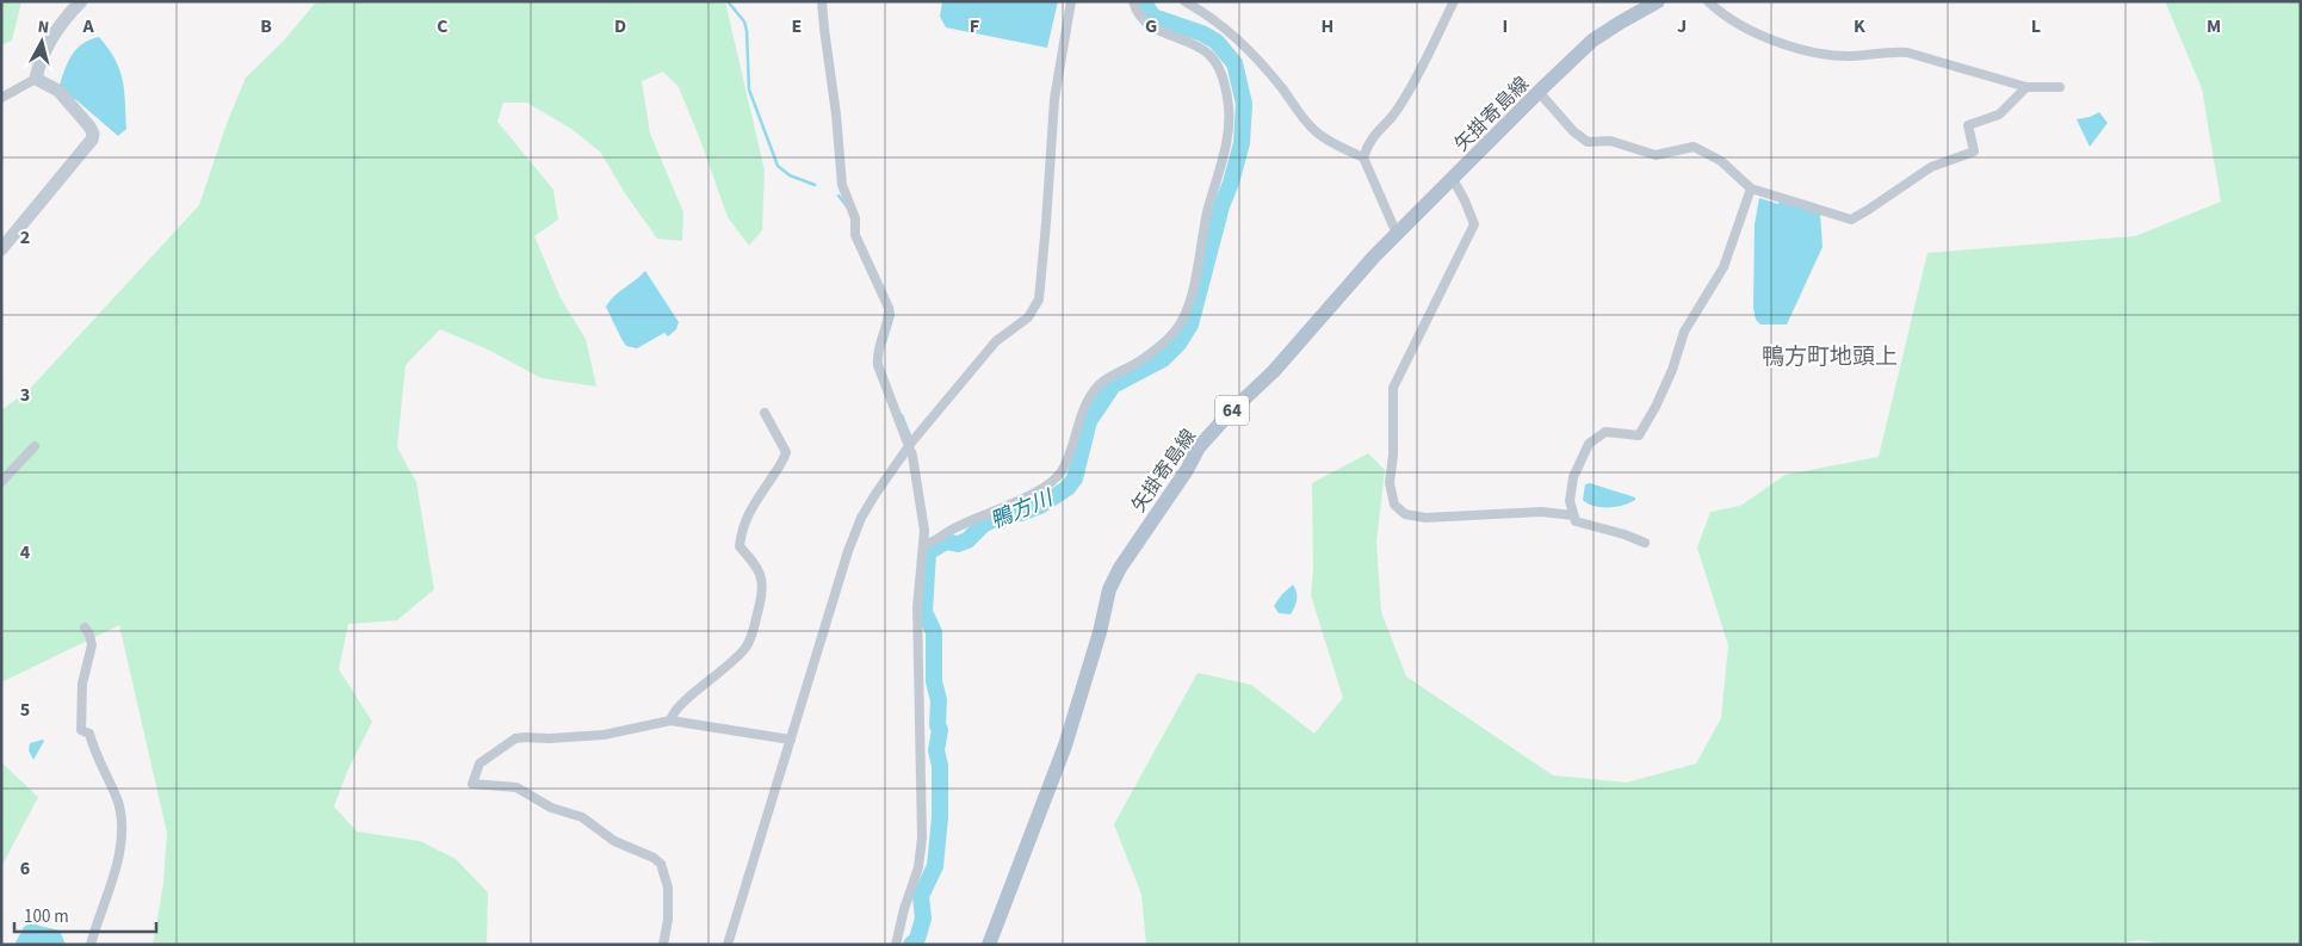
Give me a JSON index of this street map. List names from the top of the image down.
{
  "streets": {
    "main road": ["矢掛寄島線", "64"]
  },
  "districts": ["鴨方町地頭上"],
  "water": ["鴨方川"],
  "scale_bar": "100 m",
  "north": "top",
  "grid": {
    "columns": [
      "A",
      "B",
      "C",
      "D",
      "E",
      "F",
      "G",
      "H",
      "I",
      "J",
      "K",
      "L",
      "M"
    ],
    "rows": [
      "2",
      "3",
      "4",
      "5",
      "6"
    ]
  }
}
